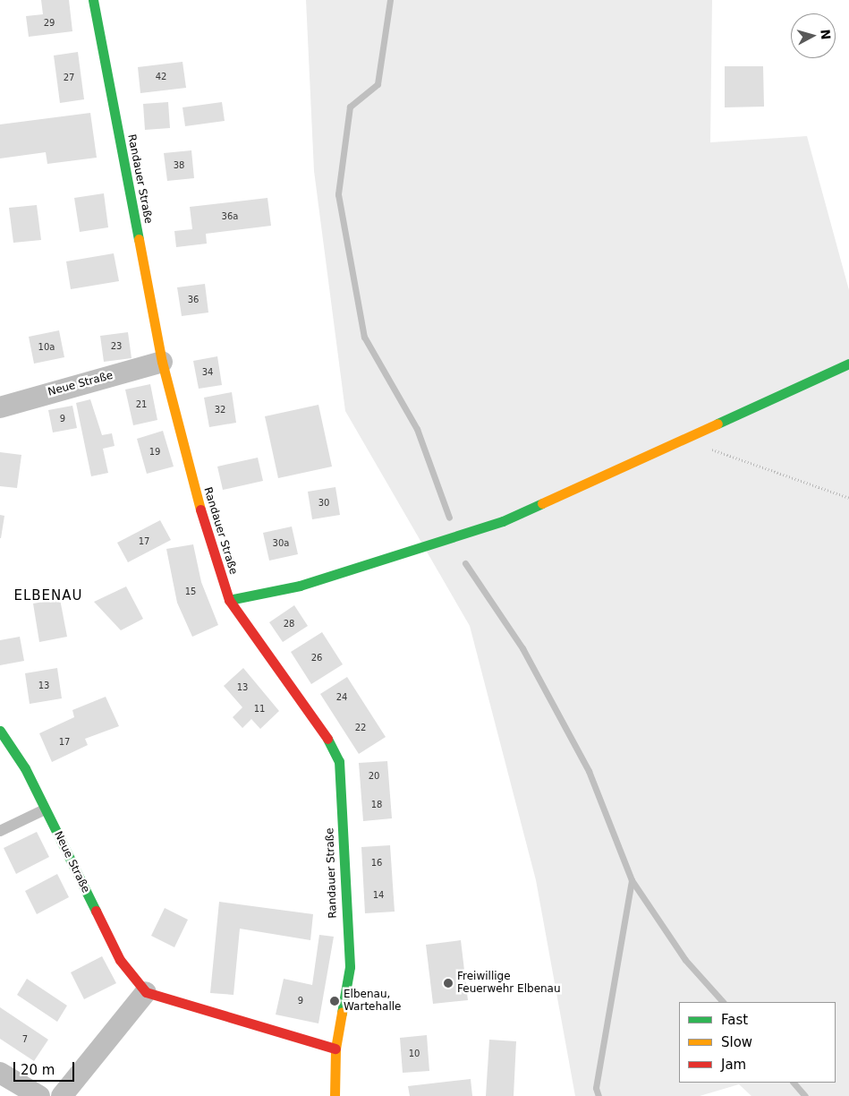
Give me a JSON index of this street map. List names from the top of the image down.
{
  "streets": {
    "street": ["Randauer Straße", "Neue Straße"]
  },
  "crossings": [
    ["Randauer Straße", "Neue Straße"]
  ],
  "districts": ["ELBENAU"],
  "places": ["Freiwillige Feuerwehr Elbenau", "Elbenau, Wartehalle"],
  "house_numbers": [
    "29",
    "42",
    "27",
    "38",
    "36a",
    "36",
    "23",
    "10a",
    "34",
    "21",
    "32",
    "9",
    "19",
    "30",
    "17",
    "30a",
    "15",
    "28",
    "26",
    "13",
    "13",
    "24",
    "11",
    "22",
    "17",
    "20",
    "18",
    "16",
    "14",
    "9",
    "7",
    "10"
  ],
  "legend": ["Fast", "Slow", "Jam"],
  "scale_bar": "20 m",
  "north": "right"
}
